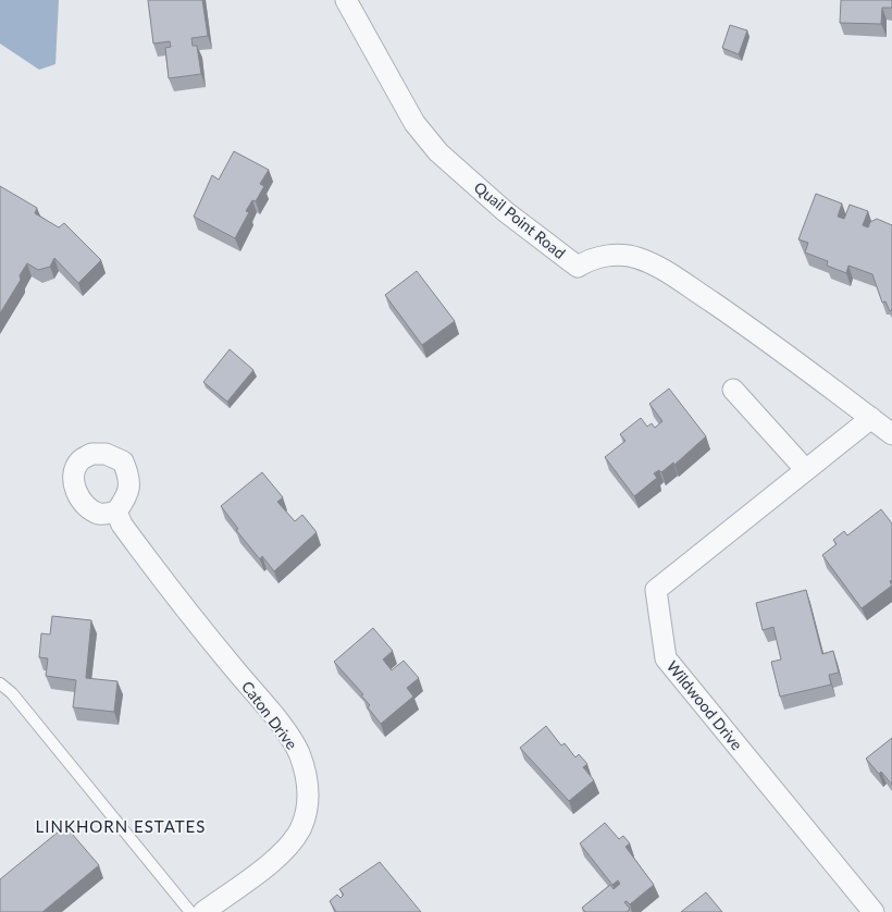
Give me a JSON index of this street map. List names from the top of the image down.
{
  "streets": {
    "street": ["Quail Point Road", "Wildwood Drive", "Caton Drive"]
  },
  "districts": ["LINKHORN ESTATES"]
}
